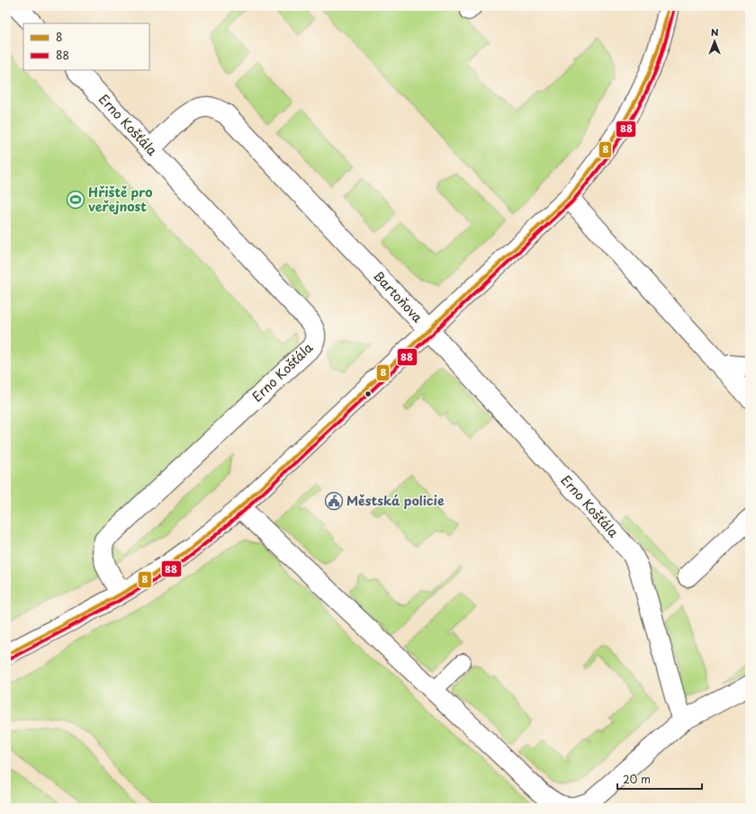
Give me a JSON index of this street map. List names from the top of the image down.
{
  "streets": {
    "street": ["Erno Košťála", "Bartoňova"]
  },
  "crossings": [
    ["Erno Košťála", "Bartoňova"]
  ],
  "places": {
    "sports": ["Hřiště pro veřejnost"],
    "public building": ["Městská policie"]
  },
  "lines": ["transit line 8", "transit line 88"],
  "legend": ["8", "88"],
  "scale_bar": "20 m",
  "north": "top"
}
